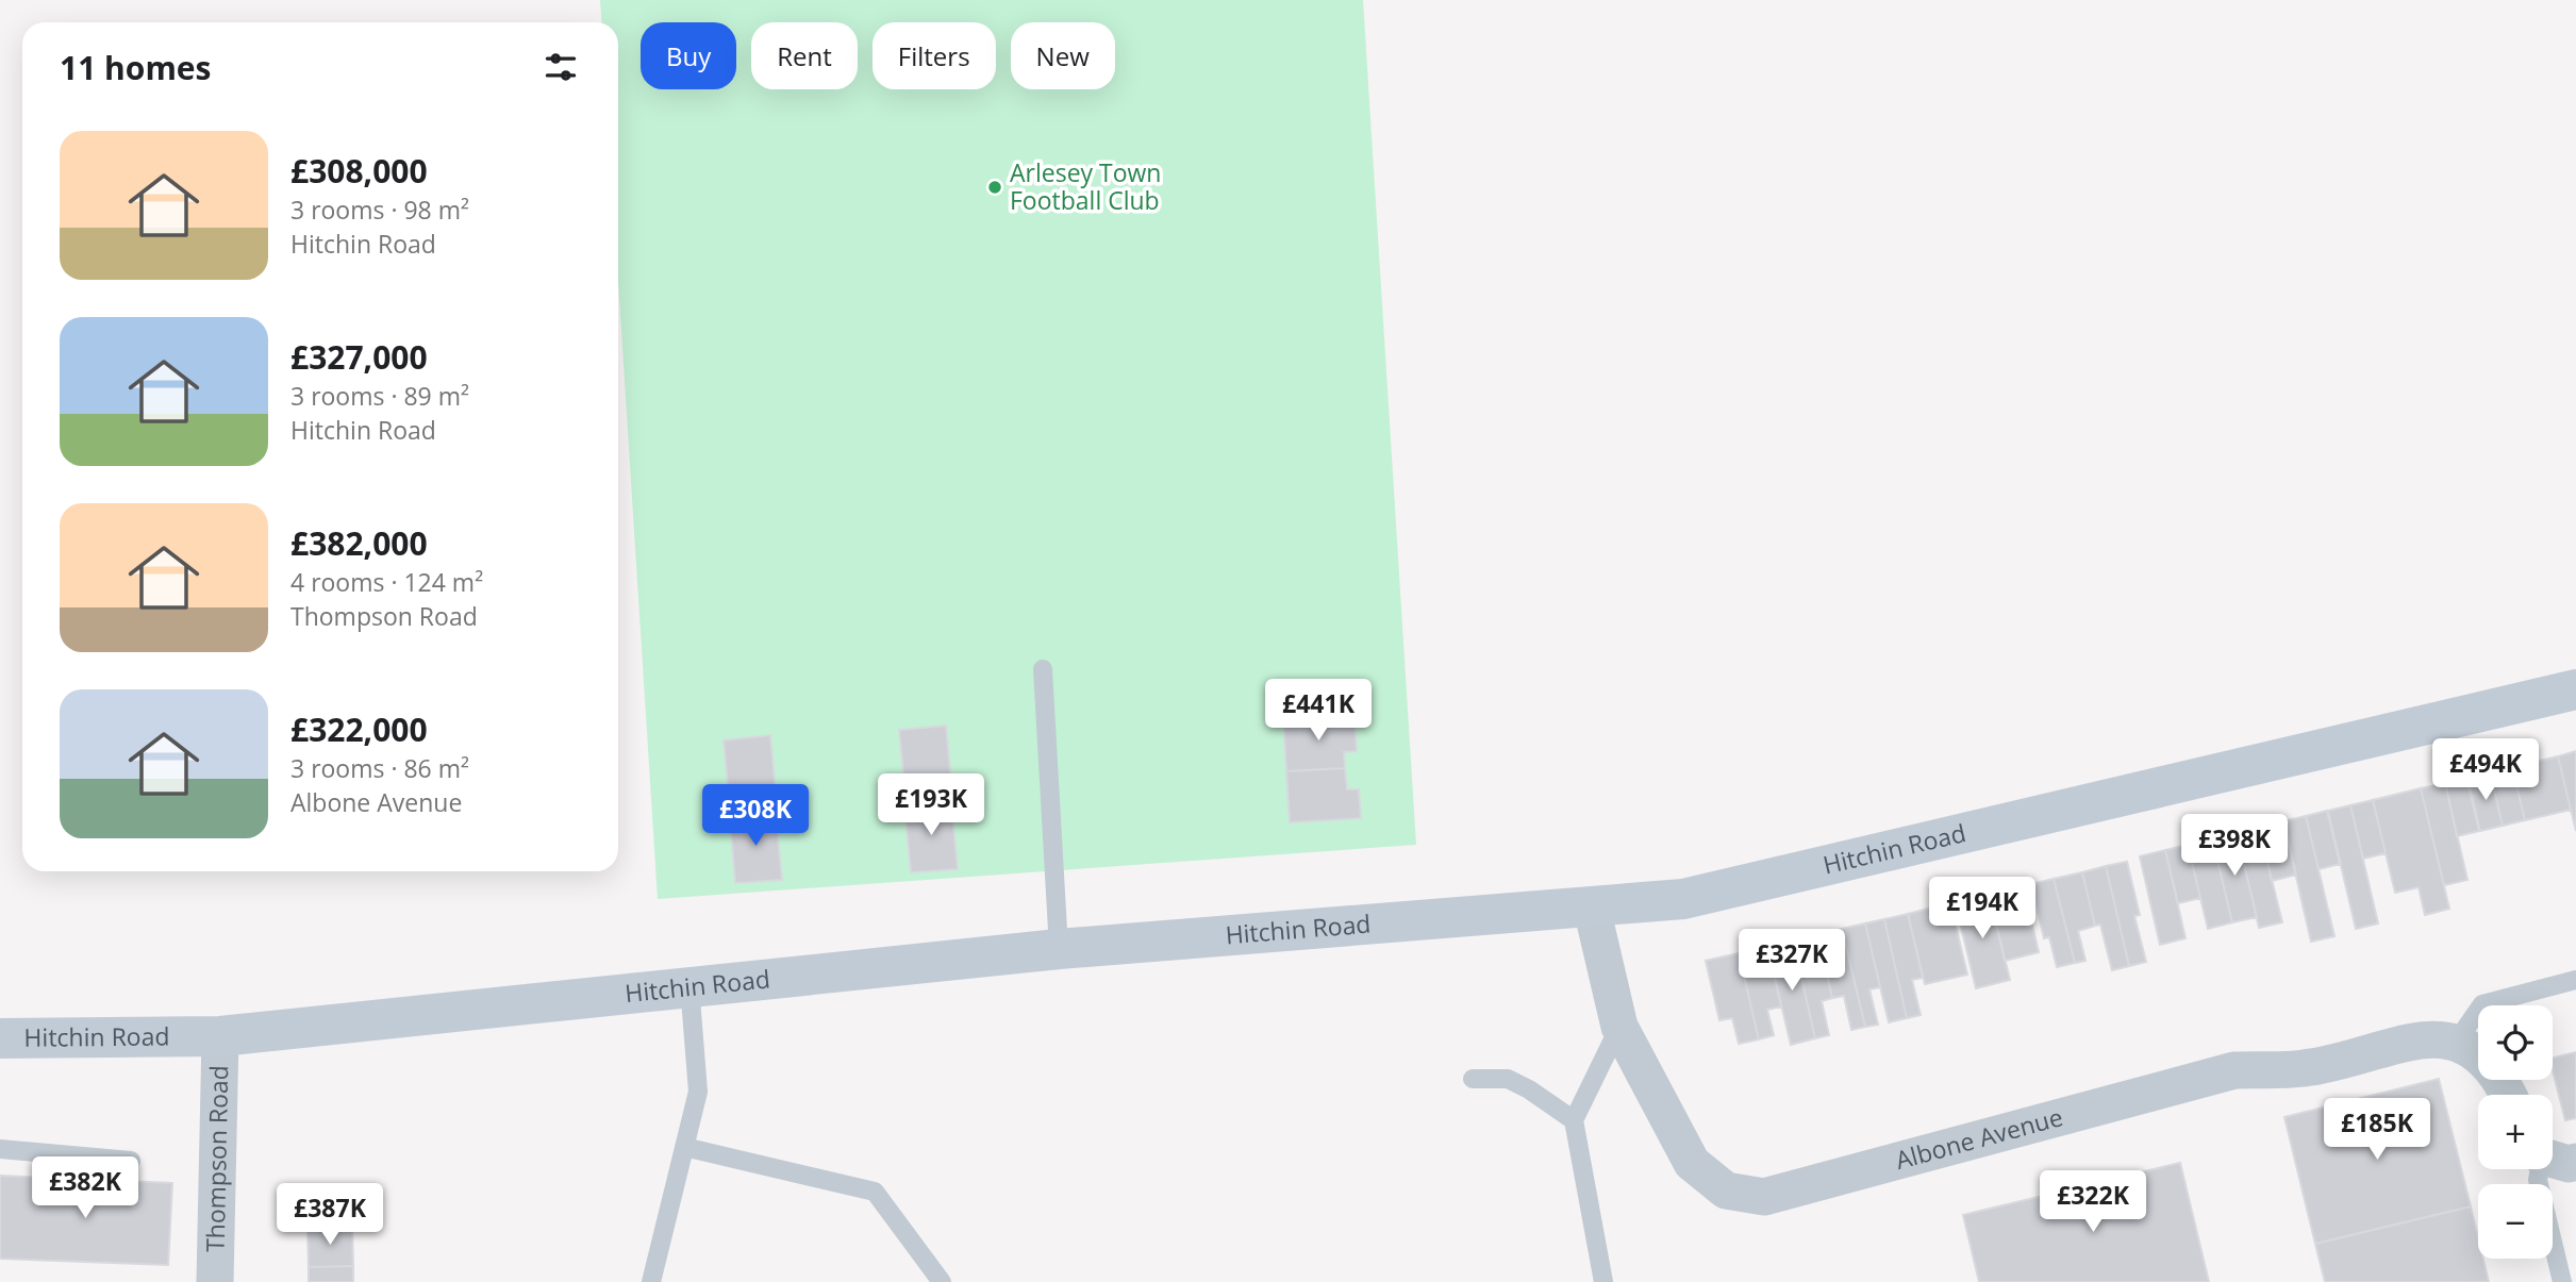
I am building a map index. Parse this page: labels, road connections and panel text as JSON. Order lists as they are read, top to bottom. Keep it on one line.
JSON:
{"streets":{"street":["Hitchin Road","Albone Avenue","Thompson Road"]},"crossings":[["Hitchin Road","Albone Avenue"],["Hitchin Road","Thompson Road"]],"places":["Arlesey Town Football Club"],"page":{"chip":["Buy","Rent","Filters","New"],"heading":"11 homes","list":[{"name":"£308,000","note":"3 rooms · 98 m² · Hitchin Road"},{"name":"£327,000","note":"3 rooms · 89 m² · Hitchin Road"},{"name":"£382,000","note":"4 rooms · 124 m² · Thompson Road"},{"name":"£322,000","note":"3 rooms · 86 m² · Albone Avenue"}],"price":["£441K","£494K","£193K","£308K","£398K","£194K","£327K","£185K","£382K","£322K","£387K"],"map_buttons":["+","−"]}}
